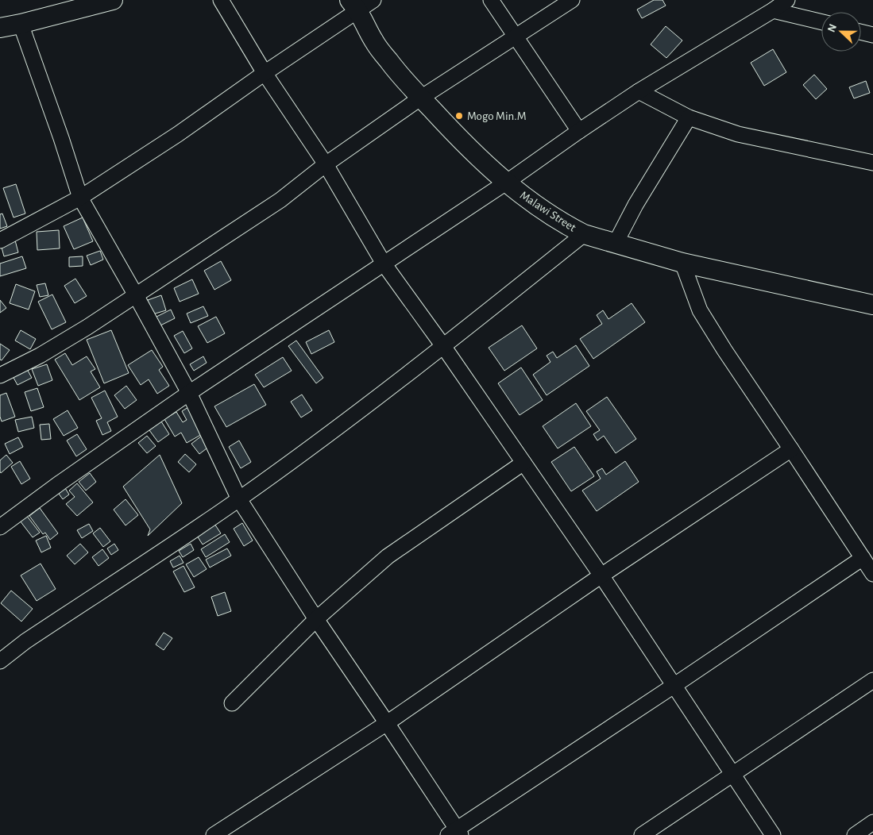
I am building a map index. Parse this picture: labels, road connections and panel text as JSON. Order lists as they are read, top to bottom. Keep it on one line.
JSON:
{"streets":{"street":["Malawi Street"]},"places":["Mogo Min.M"],"north":"left"}
